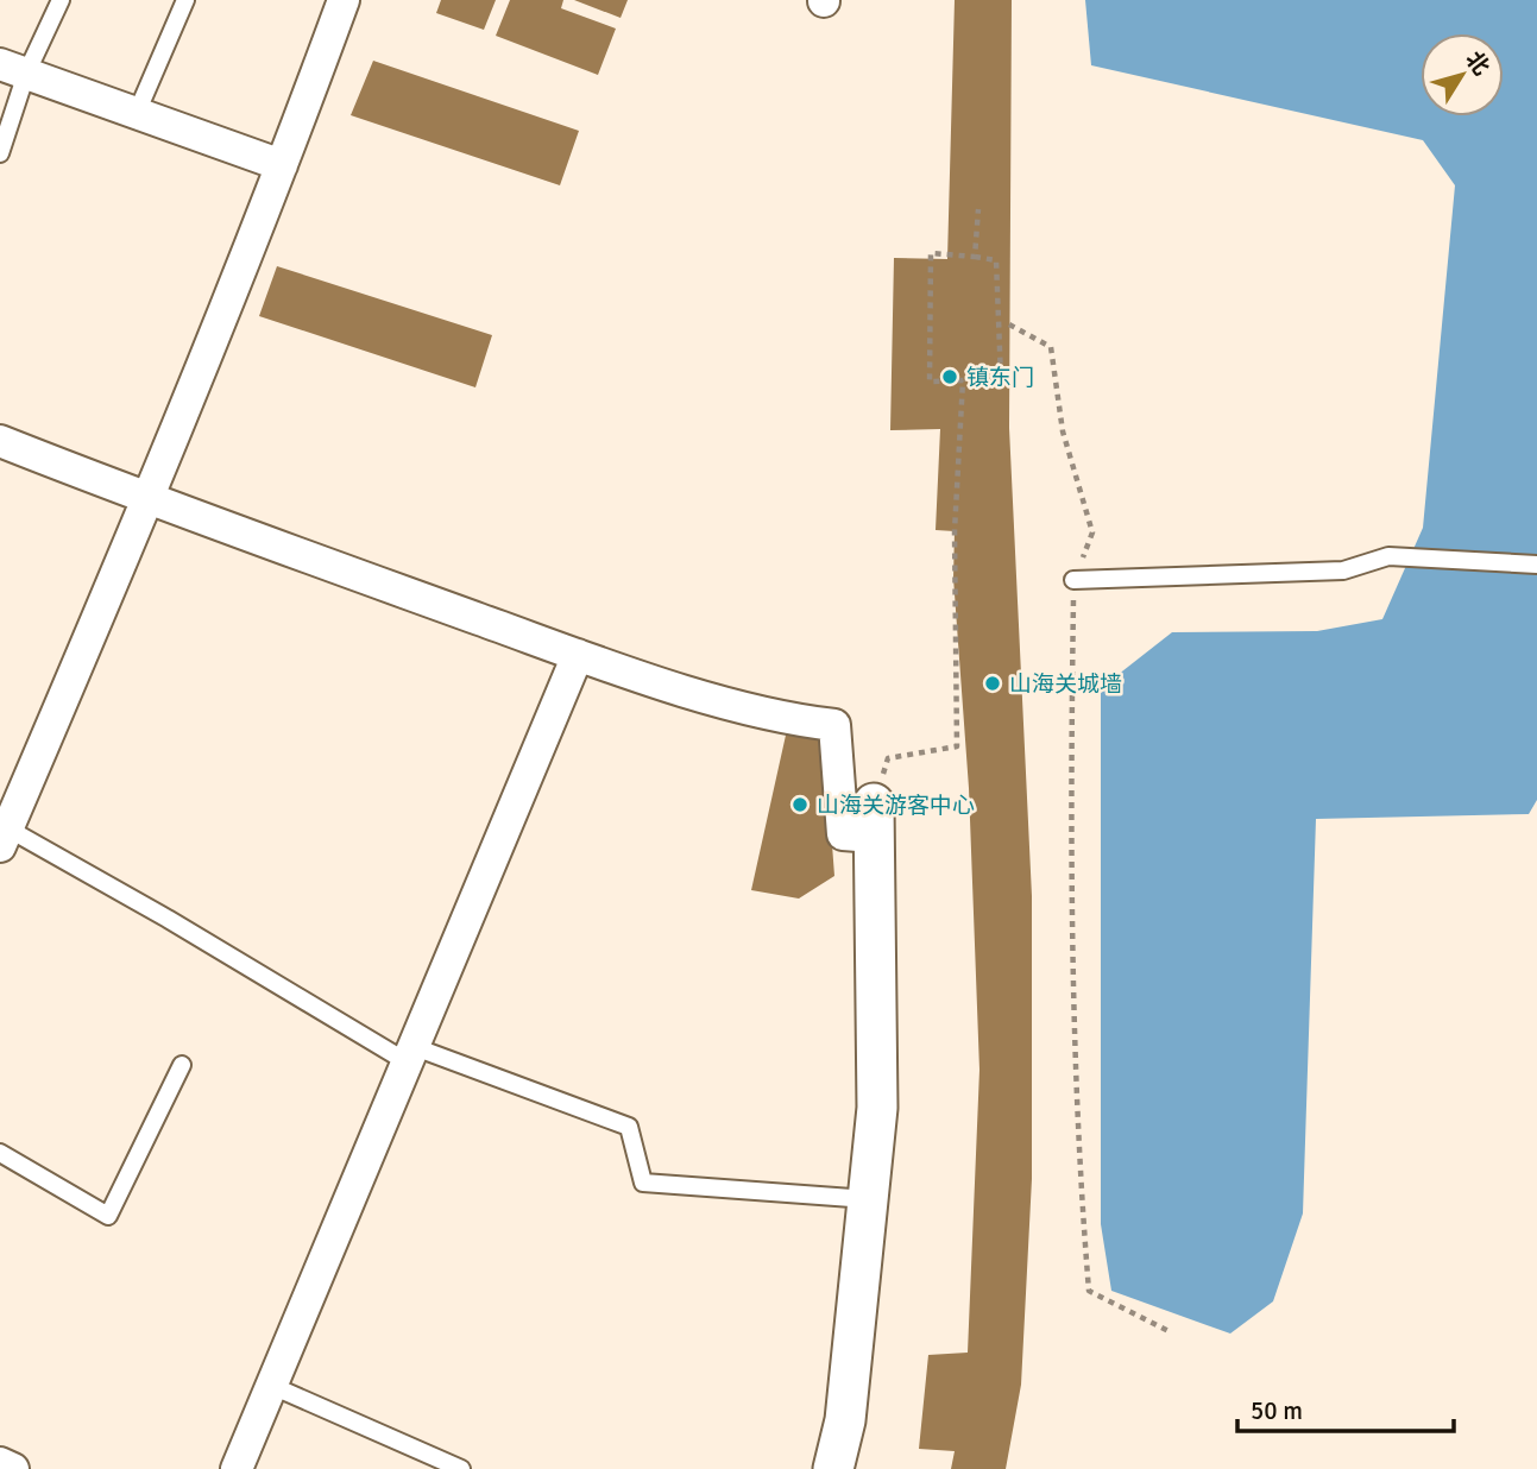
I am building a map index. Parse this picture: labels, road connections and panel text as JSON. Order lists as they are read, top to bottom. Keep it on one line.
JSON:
{"places":["镇东门","山海关城墙","山海关游客中心"],"scale_bar":"50 m","north":"top right"}
